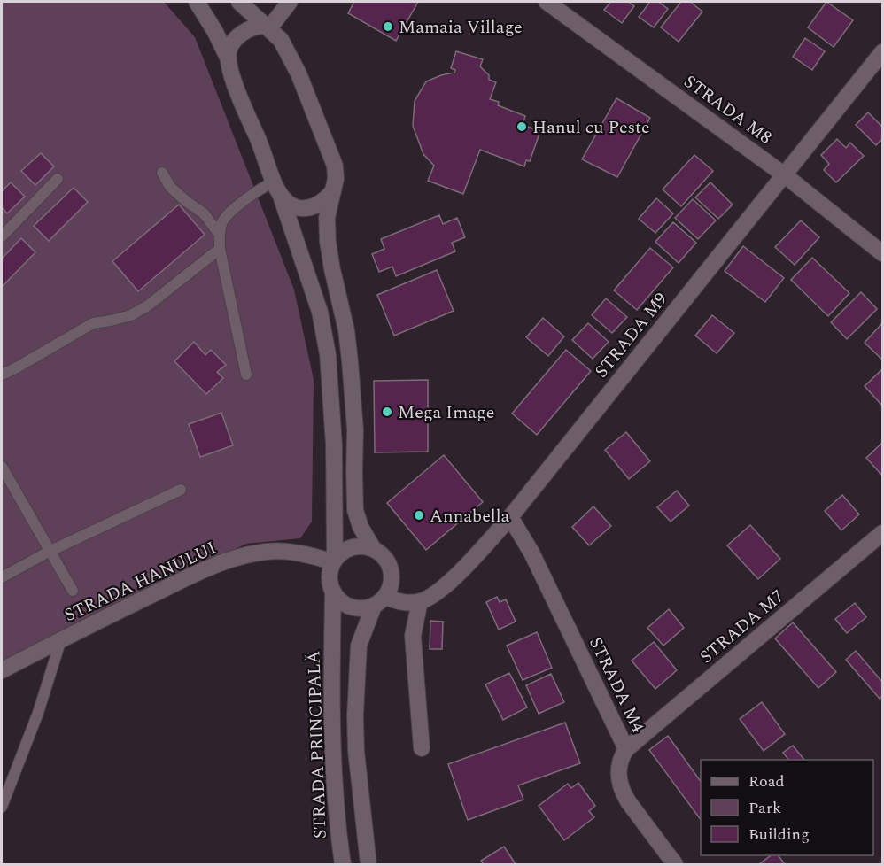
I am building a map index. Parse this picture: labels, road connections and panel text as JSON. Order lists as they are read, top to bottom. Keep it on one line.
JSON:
{"streets":{"street":["STRADA M8","STRADA M9","STRADA HANULUI","STRADA M7","STRADA M4","STRADA PRINCIPALĂ"]},"crossings":[["STRADA M8","STRADA M9"],["STRADA M9","STRADA M4"],["STRADA HANULUI","STRADA PRINCIPALĂ"],["STRADA M7","STRADA M4"]],"places":["Mamaia Village","Hanul cu Peste","Mega Image","Annabella"],"legend":["Road","Park","Building"]}
